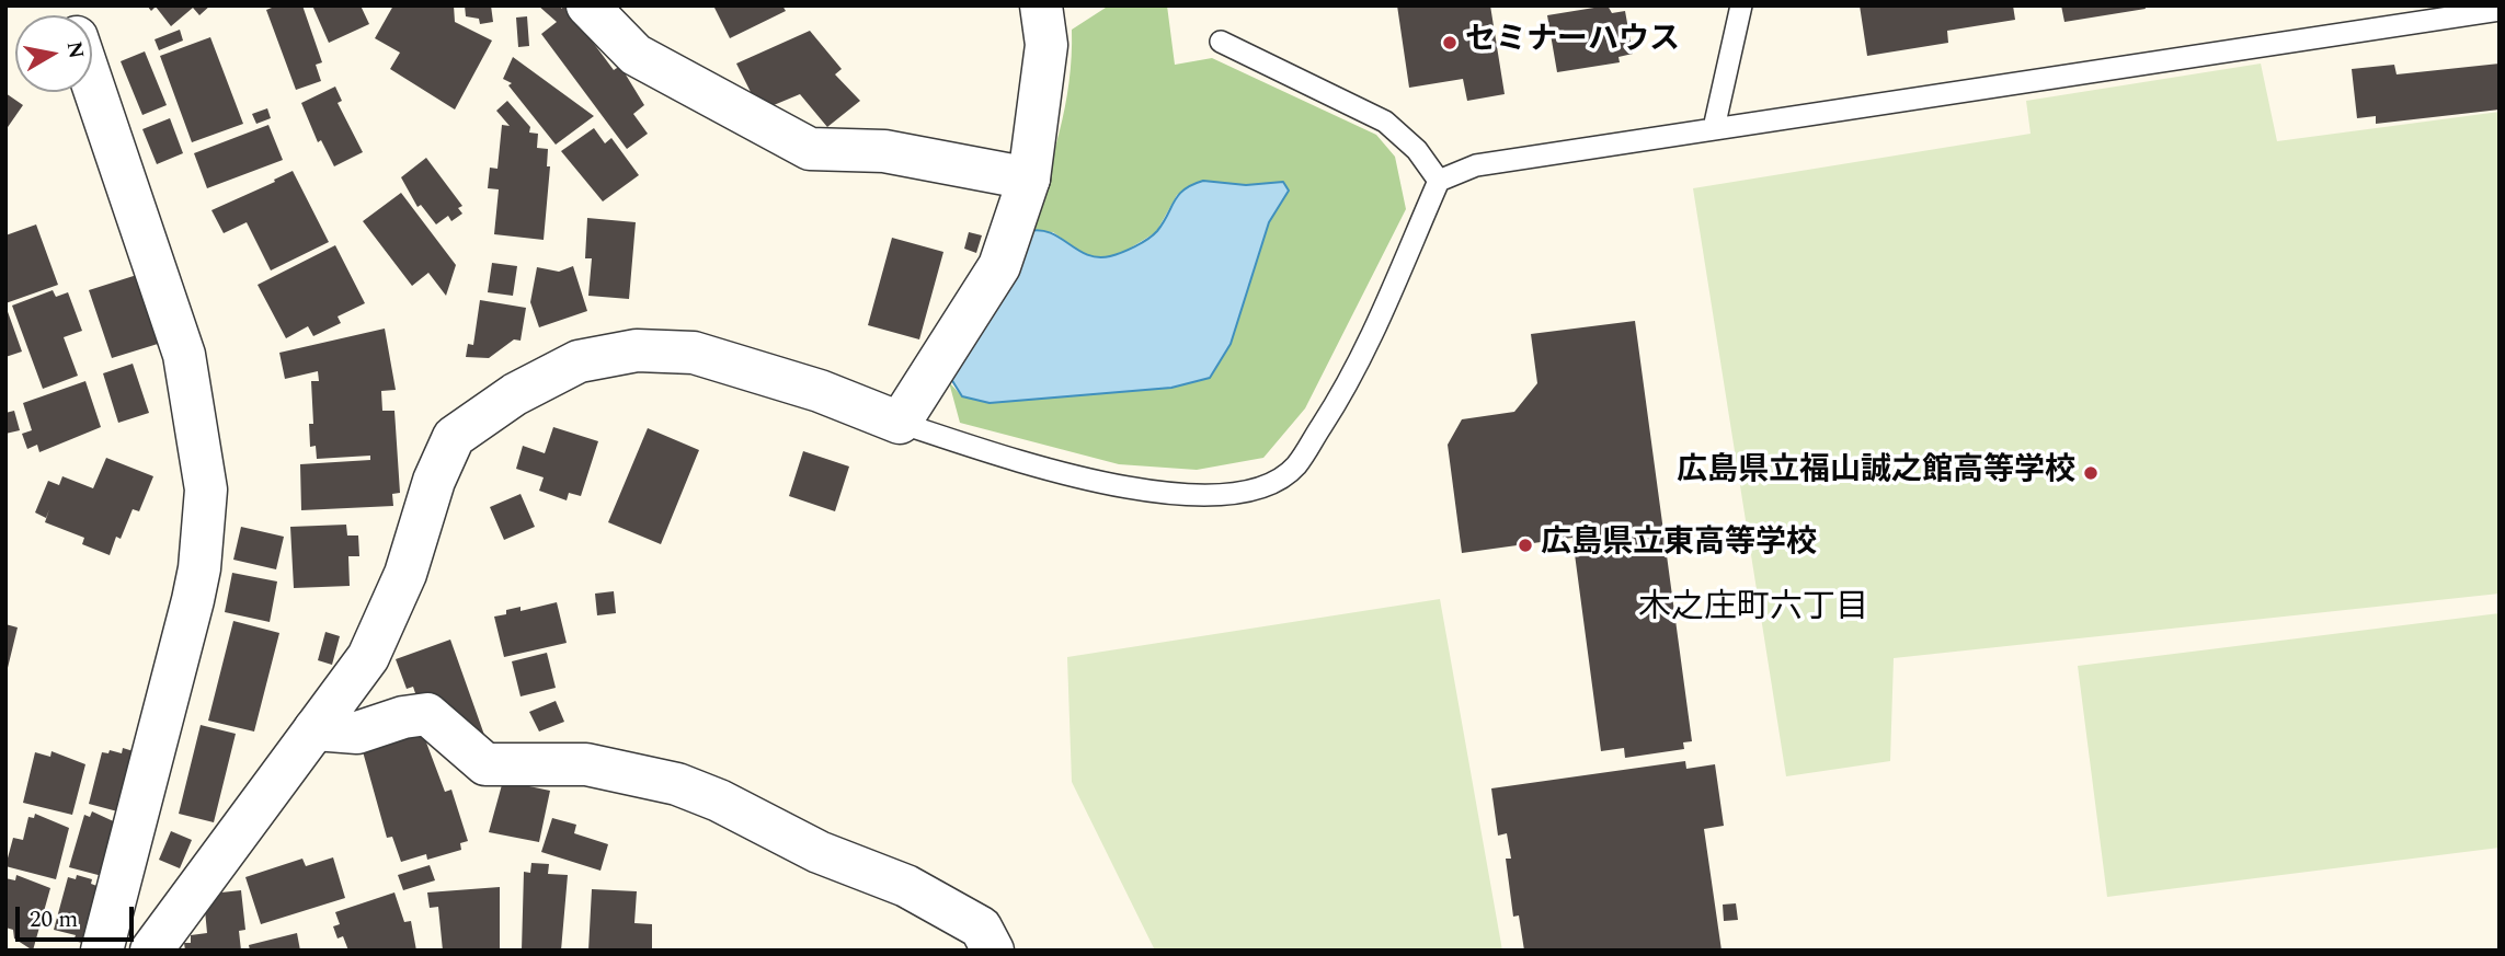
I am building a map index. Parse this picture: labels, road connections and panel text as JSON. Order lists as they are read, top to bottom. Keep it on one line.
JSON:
{"districts":["木之庄町六丁目"],"places":["セミナーハウス","広島県立福山誠之館高等学校","広島県立東高等学校"],"scale_bar":"20 m","north":"right"}
